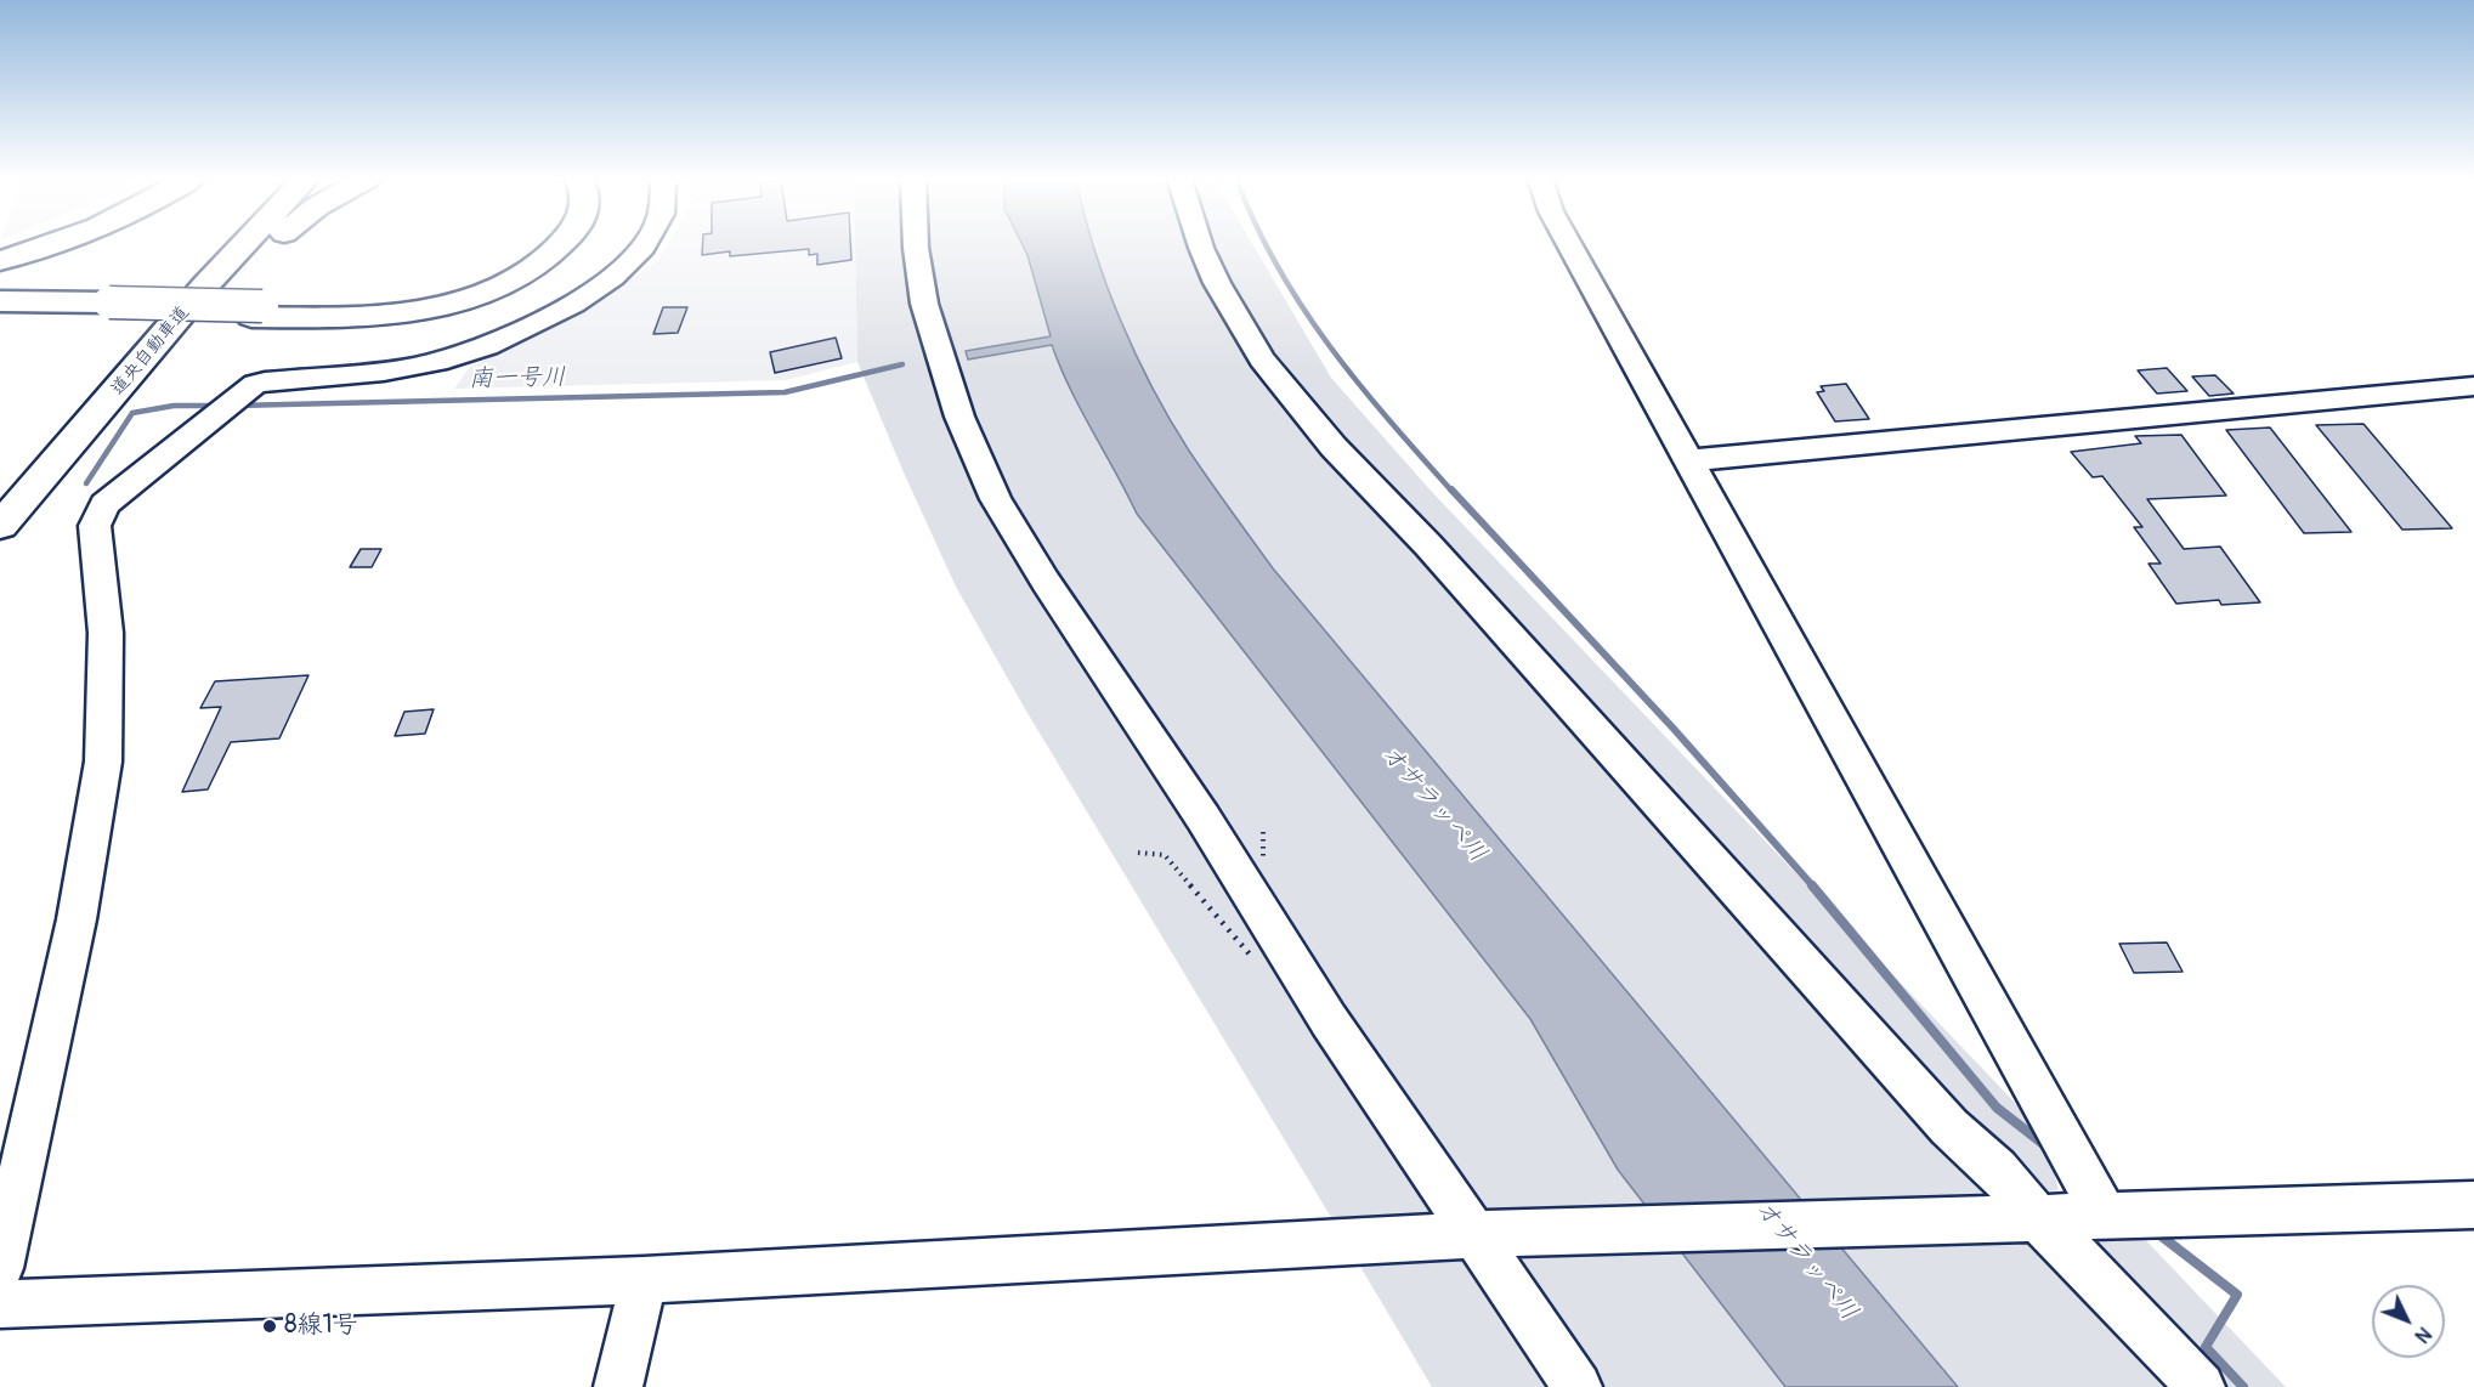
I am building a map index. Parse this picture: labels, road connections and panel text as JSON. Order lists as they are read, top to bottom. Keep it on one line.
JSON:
{"streets":{"highway":["道央自動車道"]},"water":["南一号川","オサラッペ川"],"places":["8線1号"],"north":"bottom right"}
